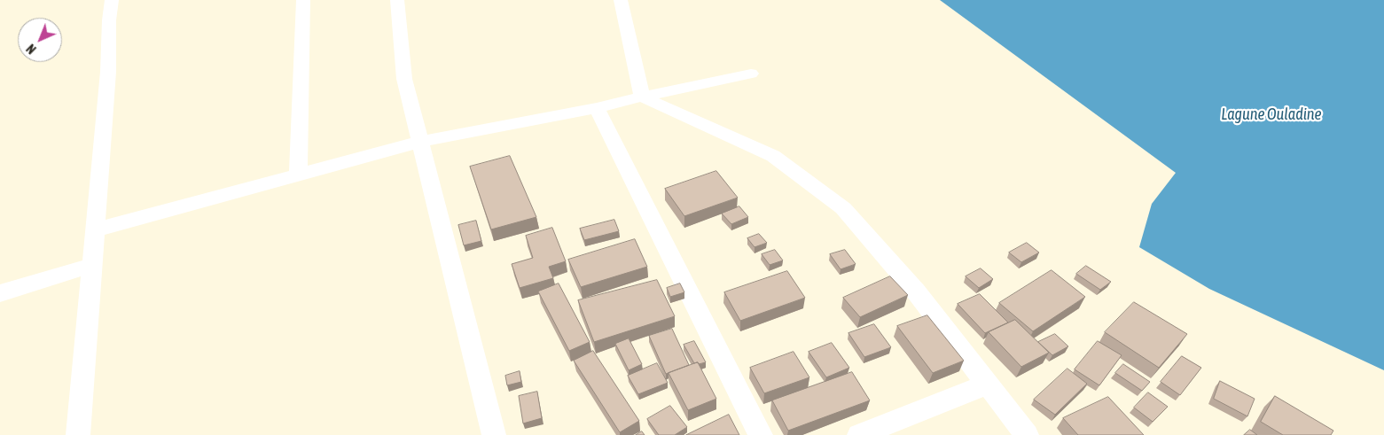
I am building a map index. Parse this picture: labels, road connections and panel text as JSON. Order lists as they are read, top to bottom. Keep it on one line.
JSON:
{"water":["Lagune Ouladine"],"north":"bottom left"}
